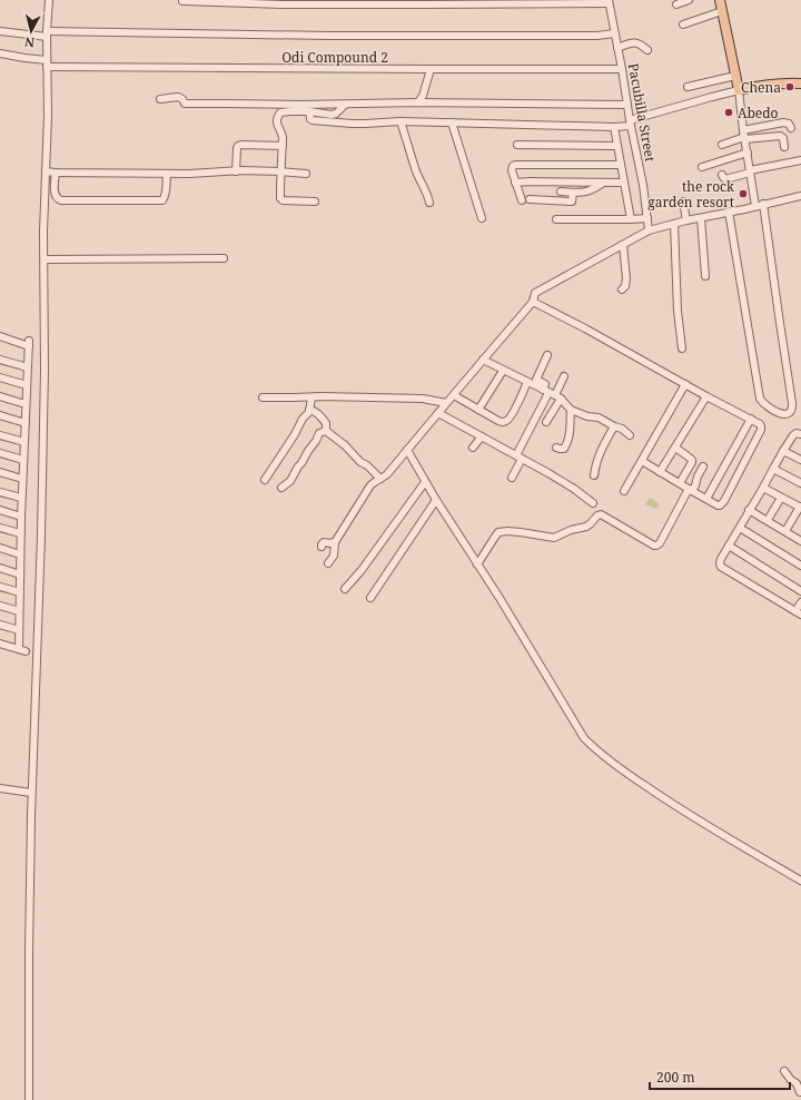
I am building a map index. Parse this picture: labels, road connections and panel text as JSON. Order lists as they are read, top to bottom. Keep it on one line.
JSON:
{"streets":{"street":["Odi Compound 2","Pacubilla Street"]},"crossings":[["Odi Compound 2","Pacubilla Street"]],"places":["Chena","Abedo","the rock garden resort"],"scale_bar":"200 m","north":"bottom"}
